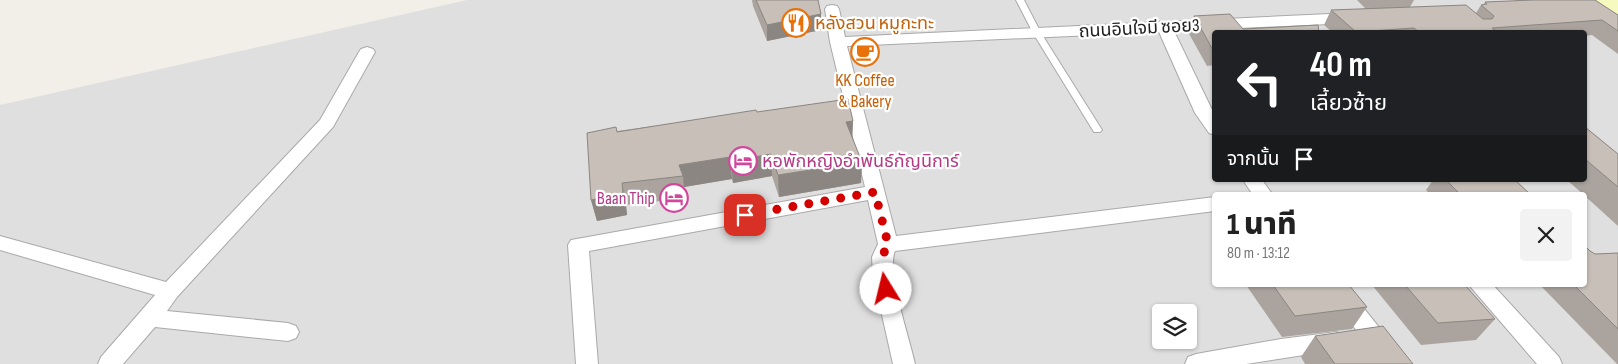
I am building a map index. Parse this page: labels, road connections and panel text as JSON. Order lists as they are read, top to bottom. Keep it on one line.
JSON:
{"streets":{"street":["ถนนอินใจมี ซอย3"]},"places":{"restaurant":["หลังสวน หมูกะทะ"],"cafe":["KK Coffee & Bakery"],"hotel":["หอพักหญิงอำพันธ์กัญนิการ์","Baan Thip"]},"page":{"turn":["40 m","เลี้ยวซ้าย"],"then":"จากนั้น","heading":["1 นาที","80 m · 13:12"]}}
